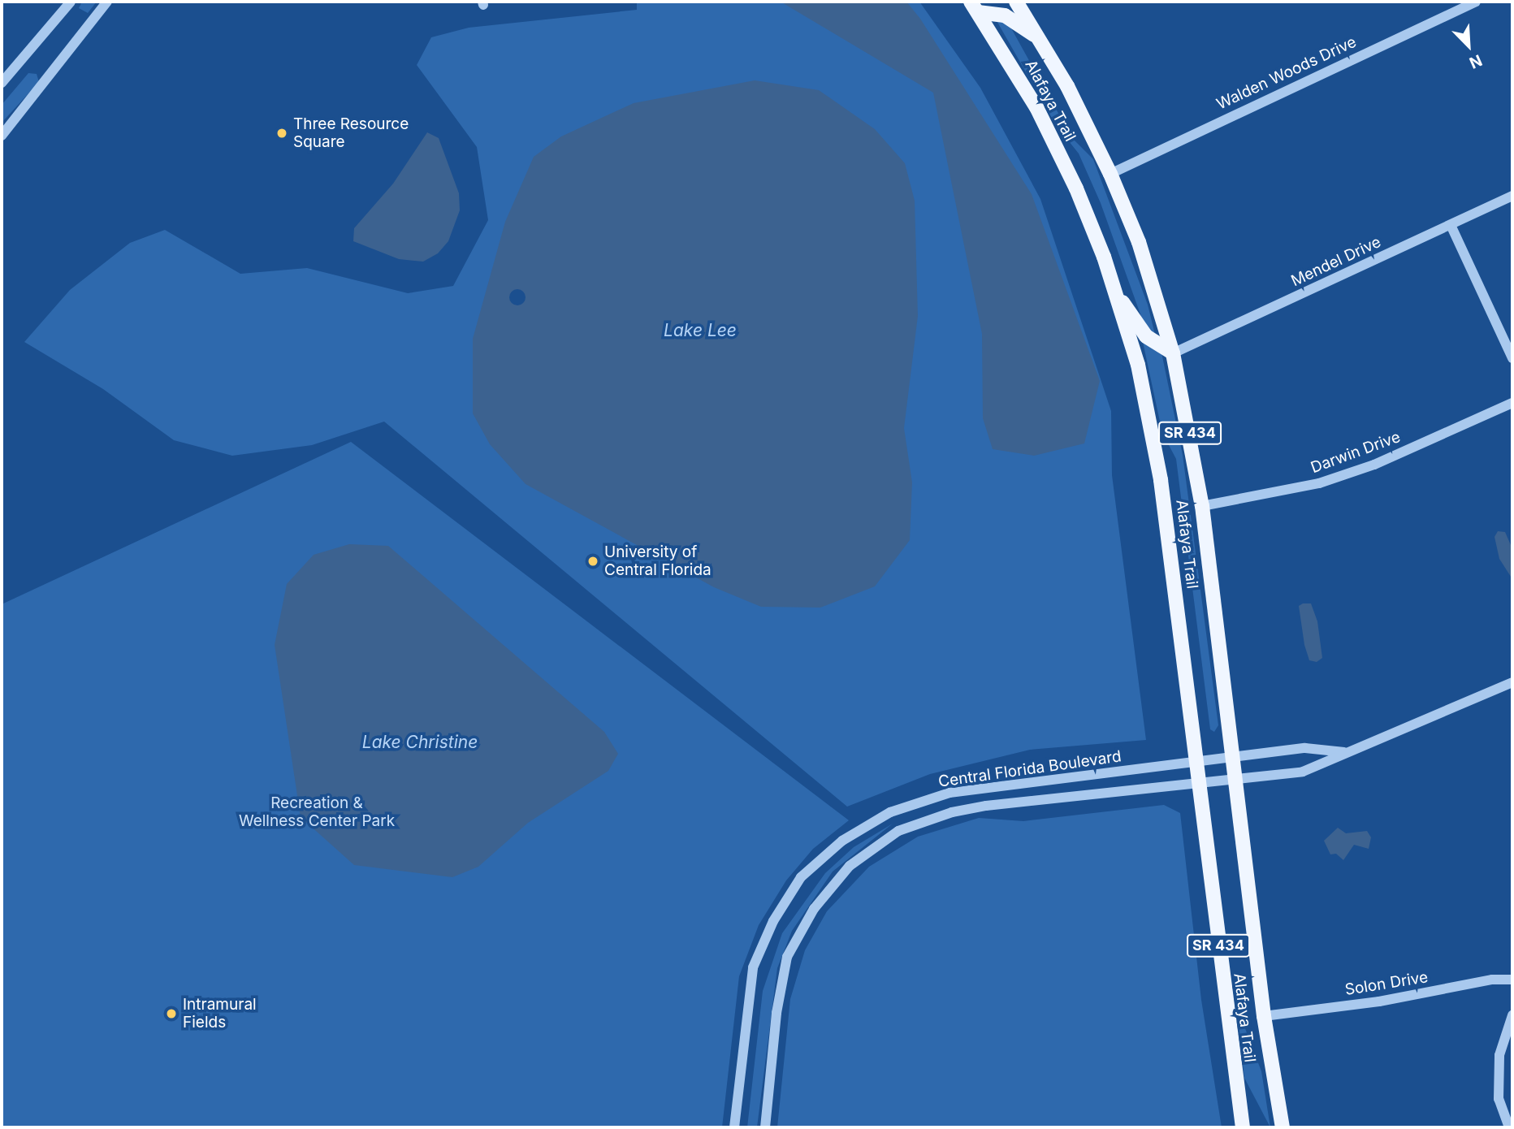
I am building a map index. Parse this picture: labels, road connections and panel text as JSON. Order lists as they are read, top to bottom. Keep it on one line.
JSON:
{"streets":{"main road":["Alafaya Trail","SR 434"],"street":["Walden Woods Drive","Mendel Drive","Darwin Drive","Central Florida Boulevard","Solon Drive"]},"crossings":[["Walden Woods Drive","Alafaya Trail"],["Alafaya Trail","Mendel Drive"],["Alafaya Trail","Darwin Drive"],["Alafaya Trail","Central Florida Boulevard"],["Alafaya Trail","Solon Drive"]],"water":["Lake Lee","Lake Christine"],"parks":["Recreation & Wellness Center Park"],"places":["Three Resource Square","University of Central Florida","Intramural Fields"],"north":"bottom right"}
